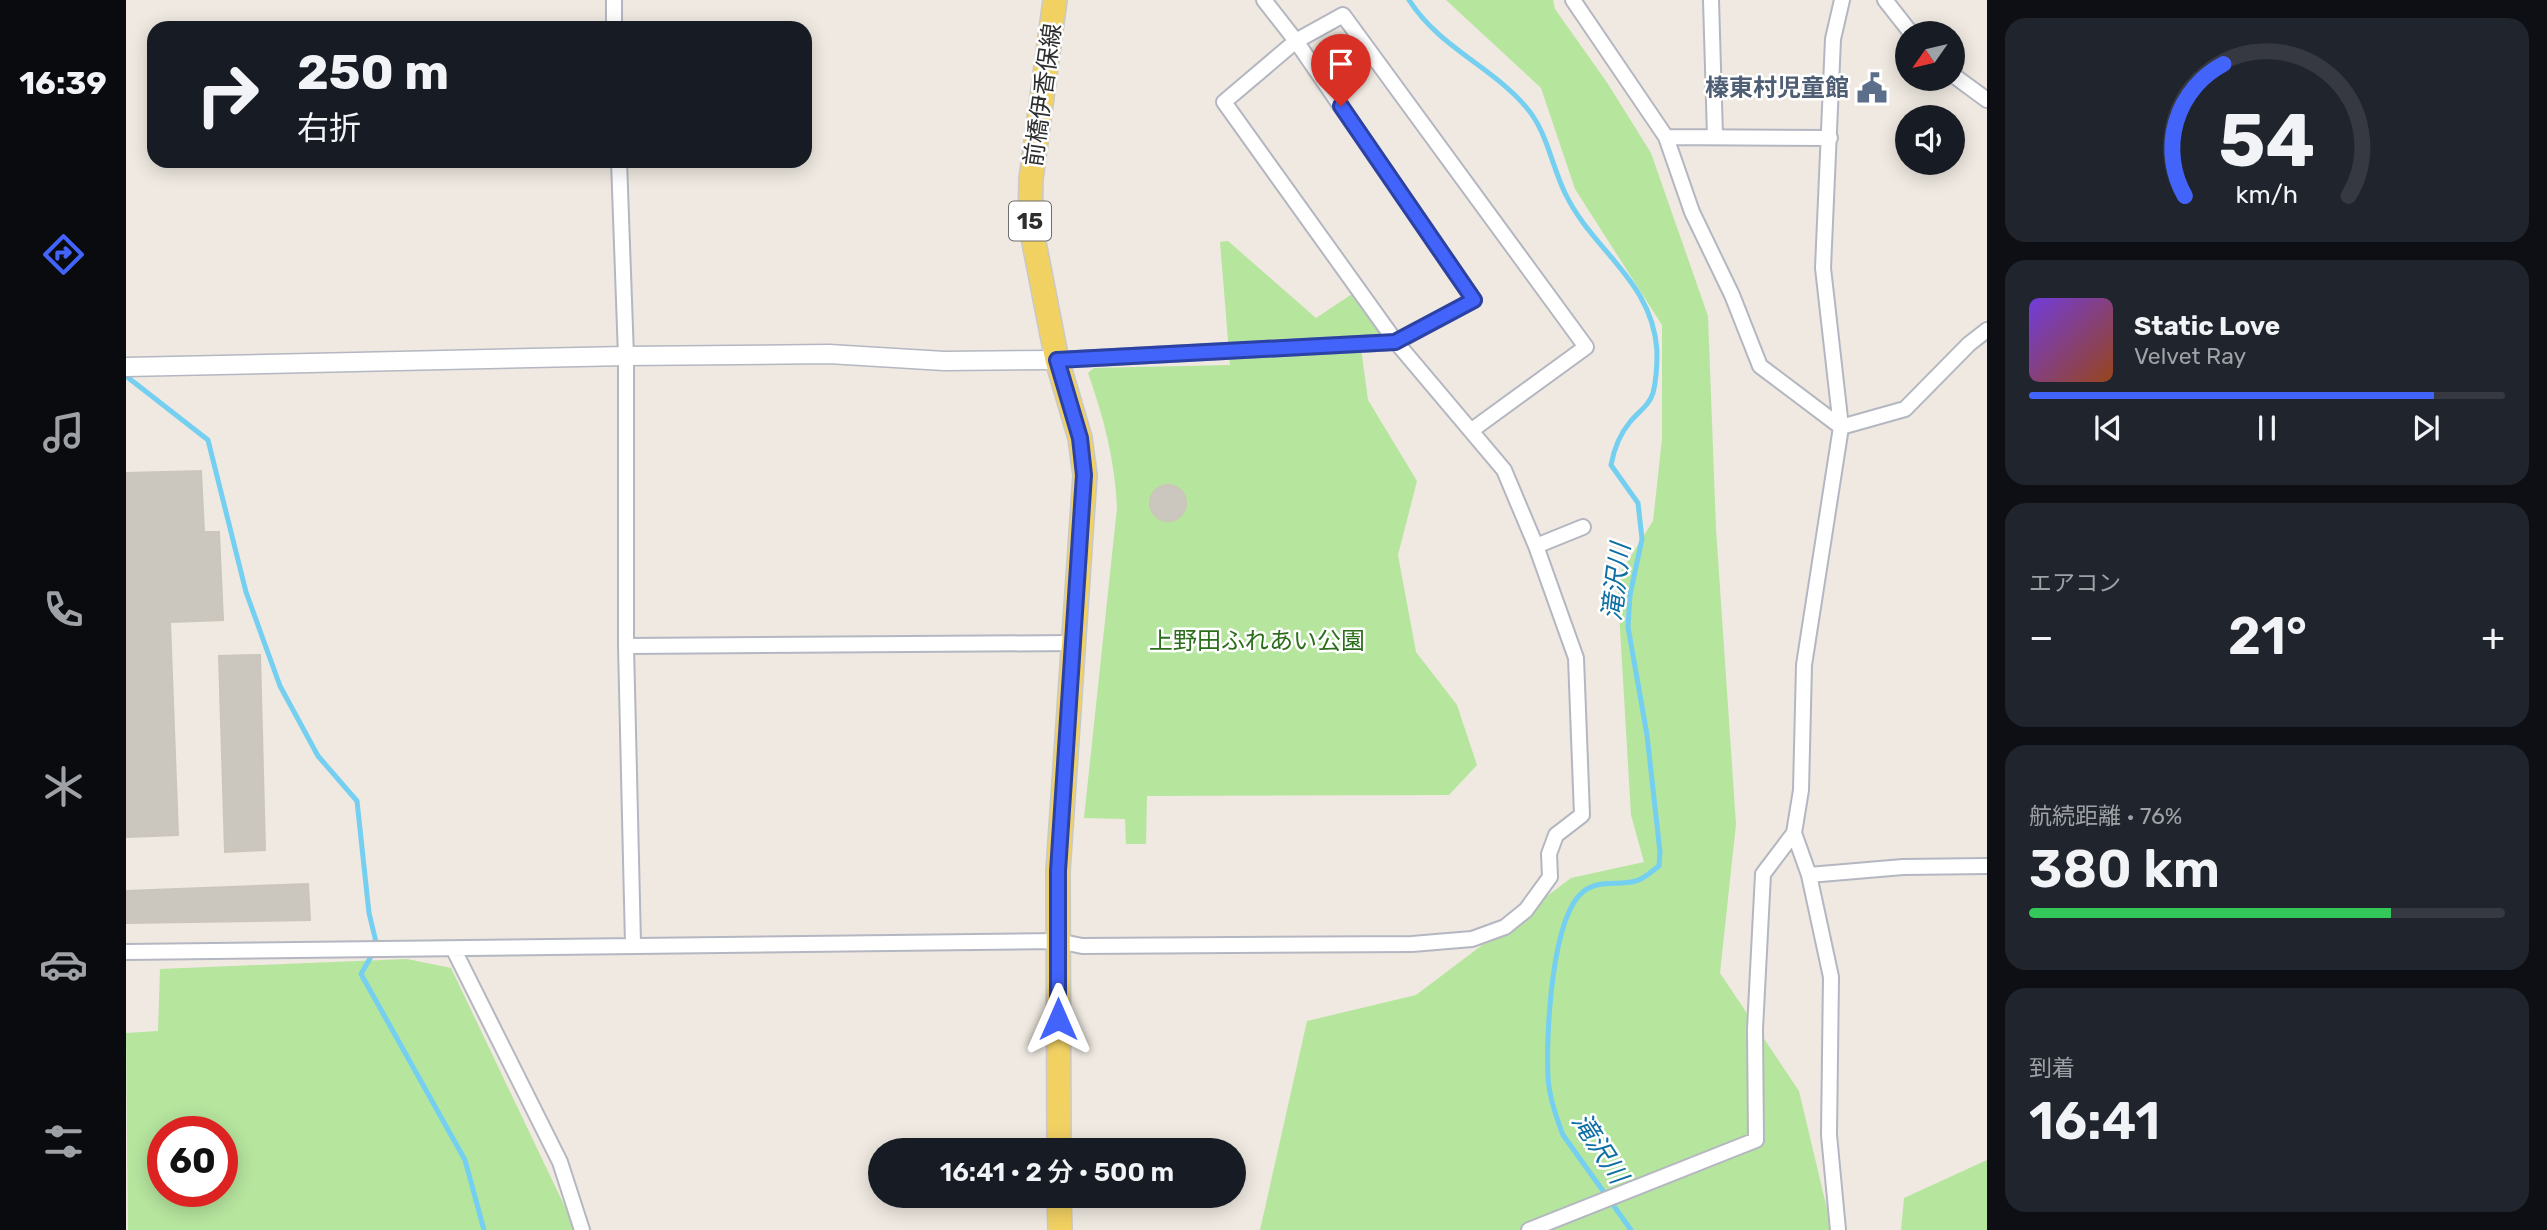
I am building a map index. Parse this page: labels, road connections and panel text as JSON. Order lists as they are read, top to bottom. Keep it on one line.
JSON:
{"streets":{"main road":["前橋伊香保線","15"]},"water":["滝沢川"],"parks":["上野田ふれあい公園"],"places":{"public building":["榛東村児童館"]},"north":"bottom left","page":{"tabs":"16:39","turn":["250 m","右折"],"song":["Static Love","Velvet Ray"],"tile":["エアコン",["航続距離 · 76%","380 km"],["到着","16:41"]],"heat":["−","21°","+"],"limit":"60","trip":"16:41 · 2 分 · 500 m","gauge":["54","km/h"]}}
